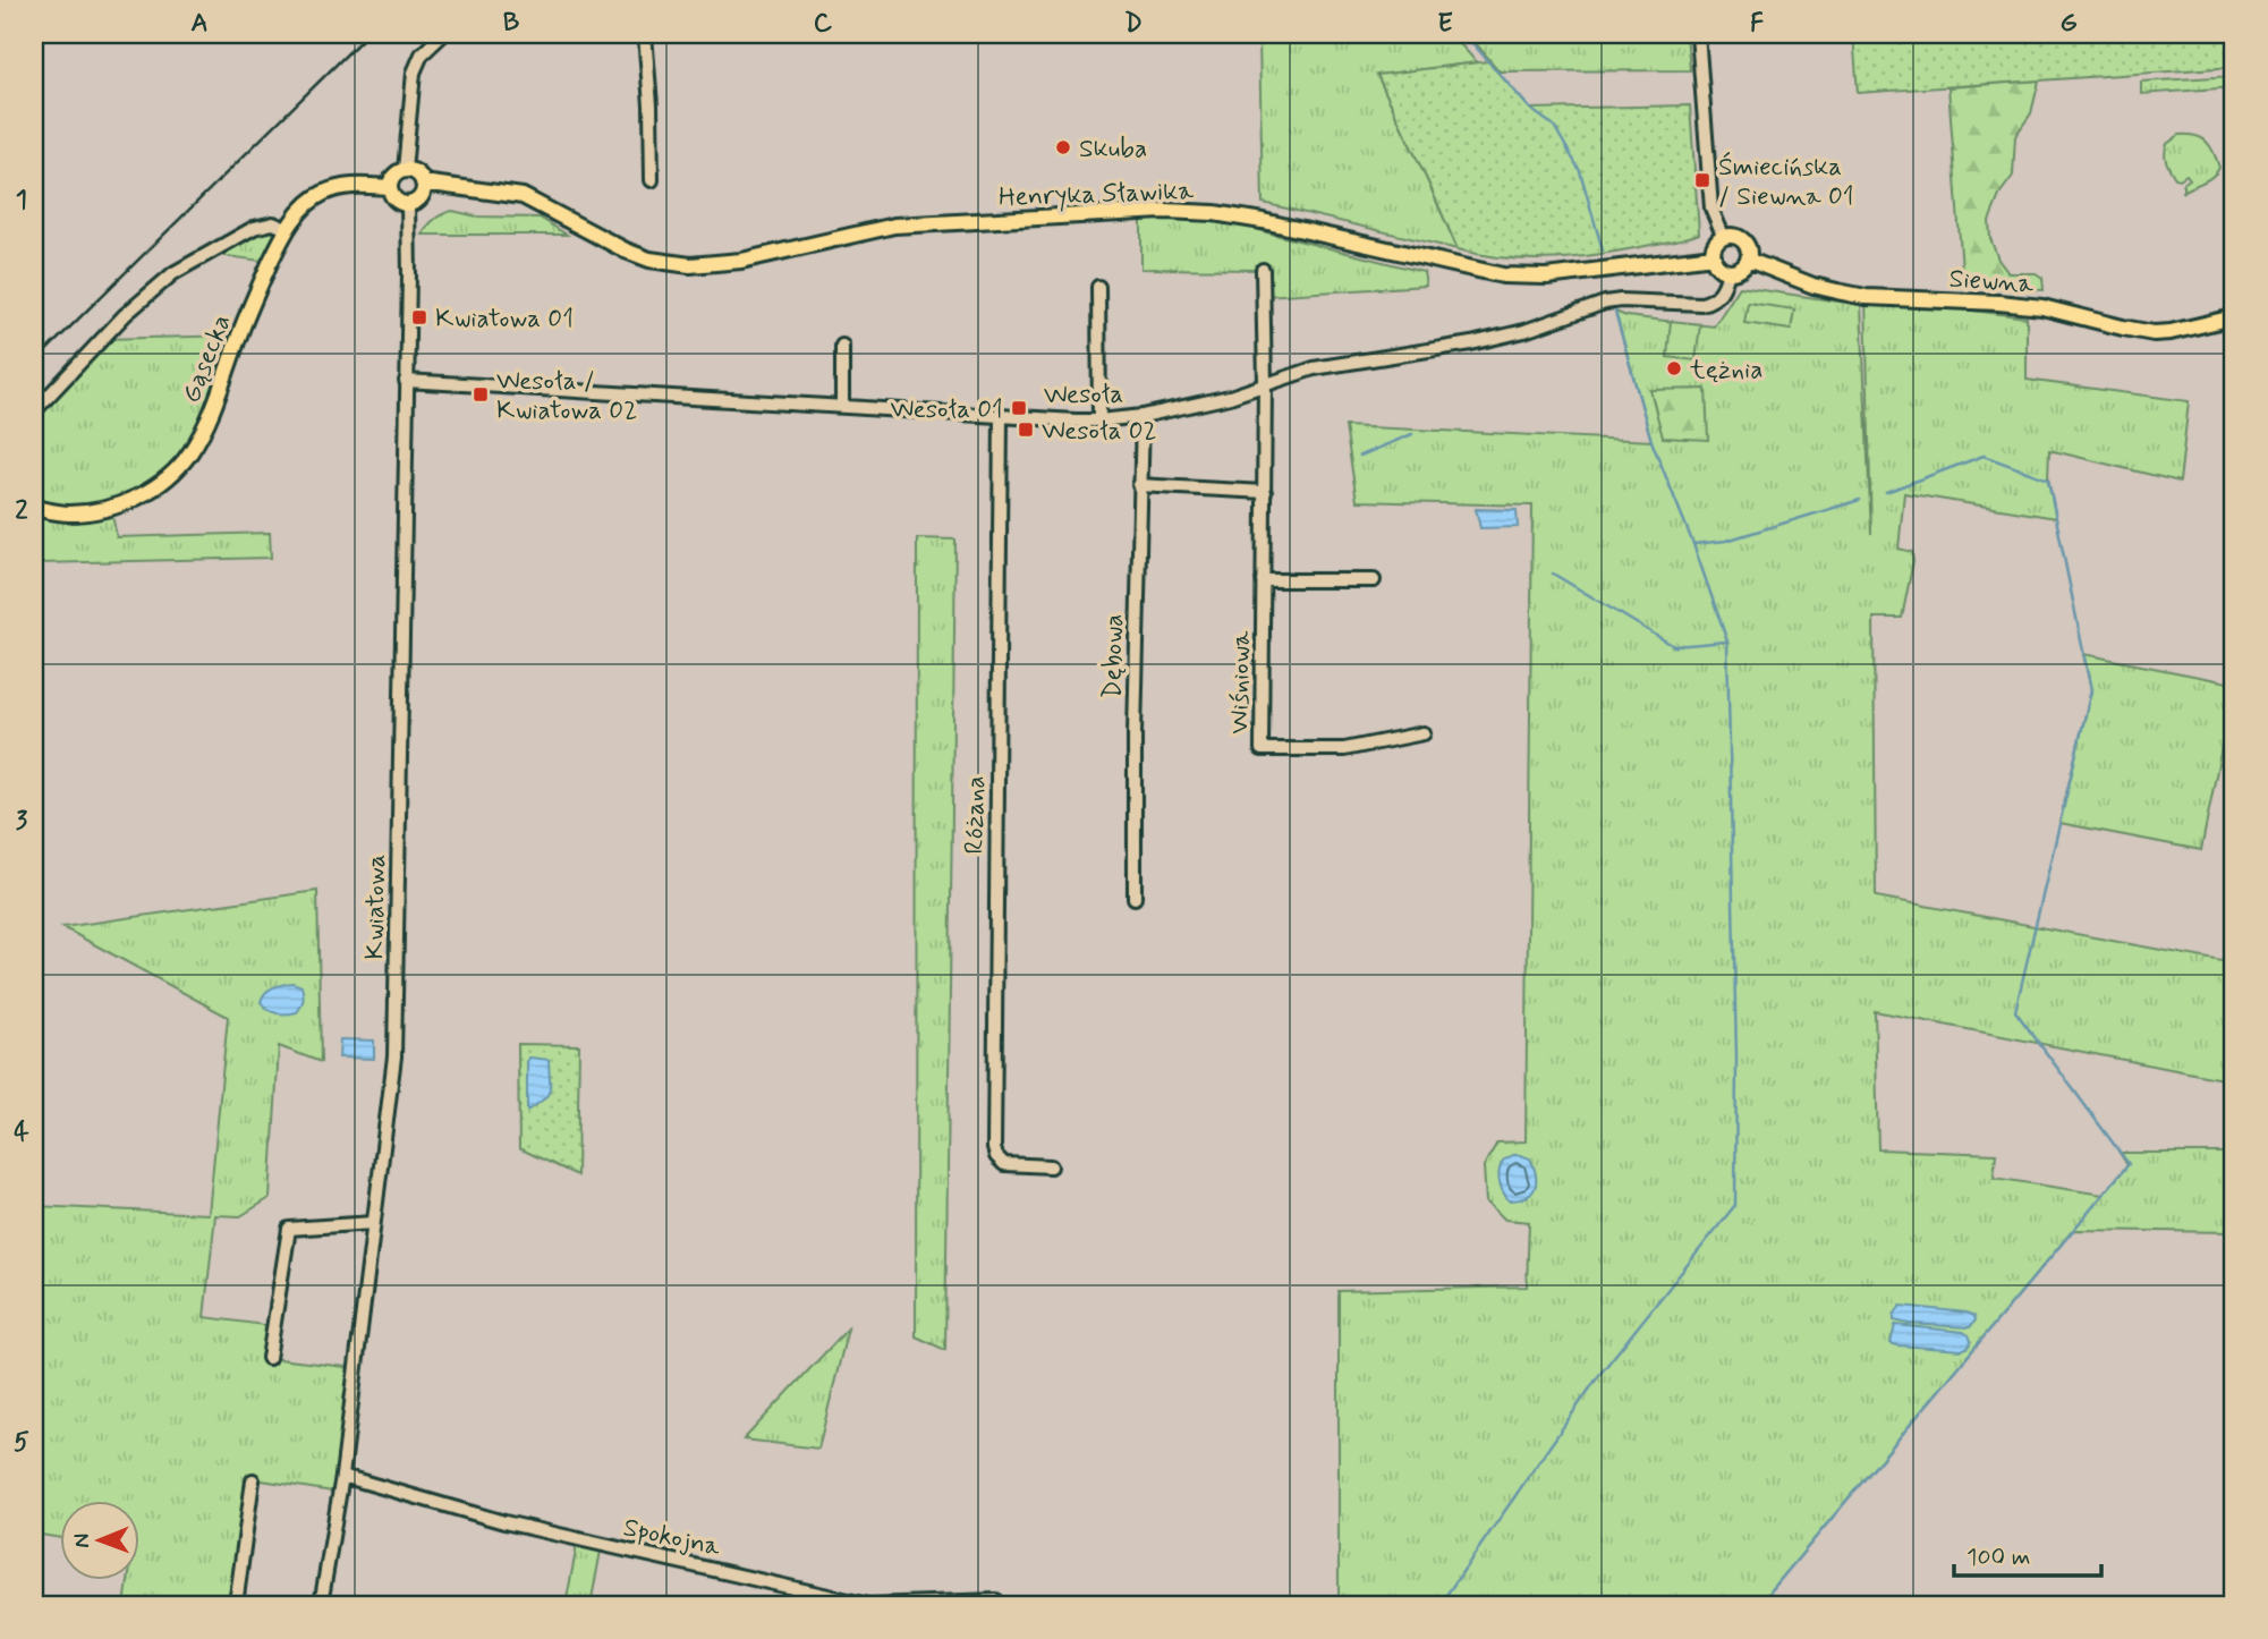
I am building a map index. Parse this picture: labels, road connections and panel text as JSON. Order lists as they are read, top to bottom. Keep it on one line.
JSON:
{"streets":{"main road":["Henryka Sławika","Siewna","Gąsecka"],"street":["Wesoła","Dębowa","Wiśniowa","Różana","Kwiatowa","Spokojna"]},"crossings":[["Henryka Sławika","Siewna"],["Henryka Sławika","Gąsecka"],["Henryka Sławika","Wesoła"],["Henryka Sławika","Kwiatowa"],["Siewna","Wesoła"],["Gąsecka","Kwiatowa"],["Wesoła","Dębowa"],["Wesoła","Wiśniowa"],["Wesoła","Różana"],["Wesoła","Kwiatowa"],["Kwiatowa","Spokojna"]],"places":{"other":["Skuba","tężnia"],"transit":["Śmiecińska / Siewna 01","Kwiatowa 01","Wesoła / Kwiatowa 02","Wesoła 01","Wesoła 02"]},"scale_bar":"100 m","north":"left","grid":{"columns":["A","B","C","D","E","F","G"],"rows":["1","2","3","4","5"]}}
